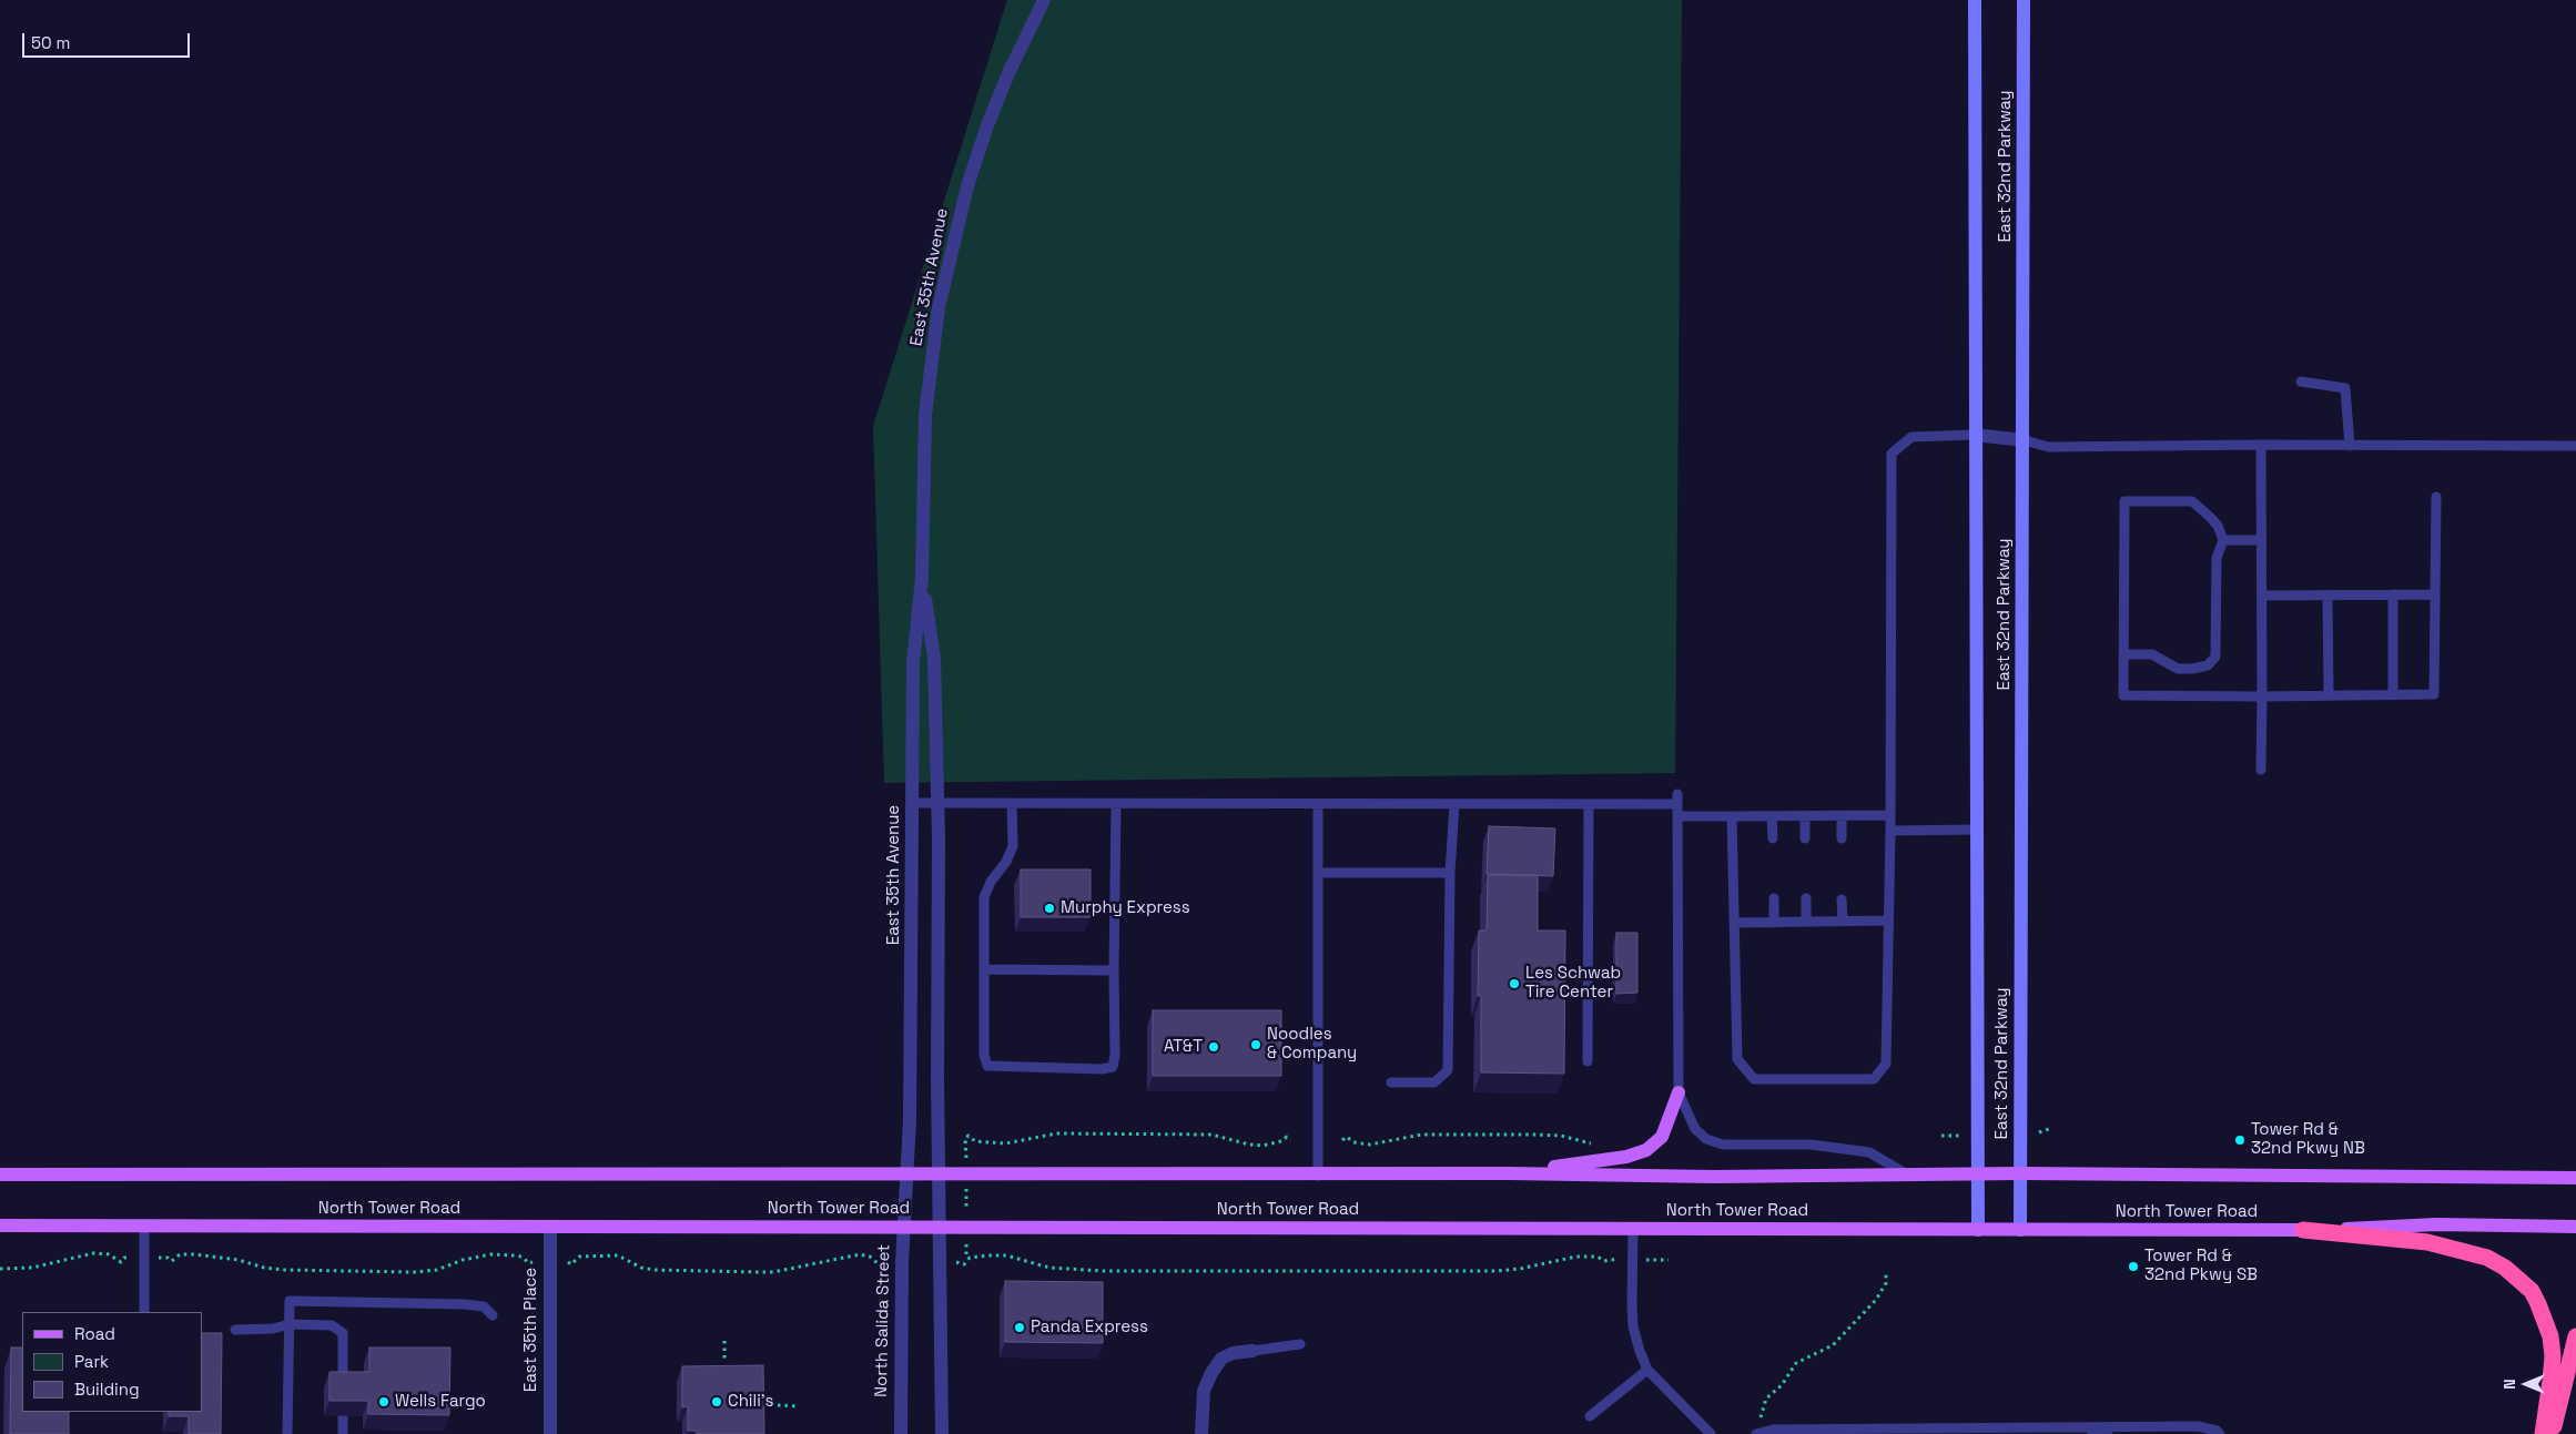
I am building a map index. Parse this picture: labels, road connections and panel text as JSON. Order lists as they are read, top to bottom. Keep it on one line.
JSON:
{"streets":{"main road":["East 32nd Parkway","North Tower Road"],"street":["East 35th Avenue","North Salida Street","East 35th Place"]},"crossings":[["East 32nd Parkway","North Tower Road"],["East 35th Avenue","North Tower Road"],["East 35th Avenue","North Salida Street"],["North Tower Road","North Salida Street"],["North Tower Road","East 35th Place"]],"places":["Murphy Express","Les Schwab Tire Center","Noodles & Company","AT&T","Tower Rd & 32nd Pkwy NB","Tower Rd & 32nd Pkwy SB","Panda Express","Wells Fargo","Chili's"],"legend":["Road","Park","Building"],"scale_bar":"50 m","north":"left"}
